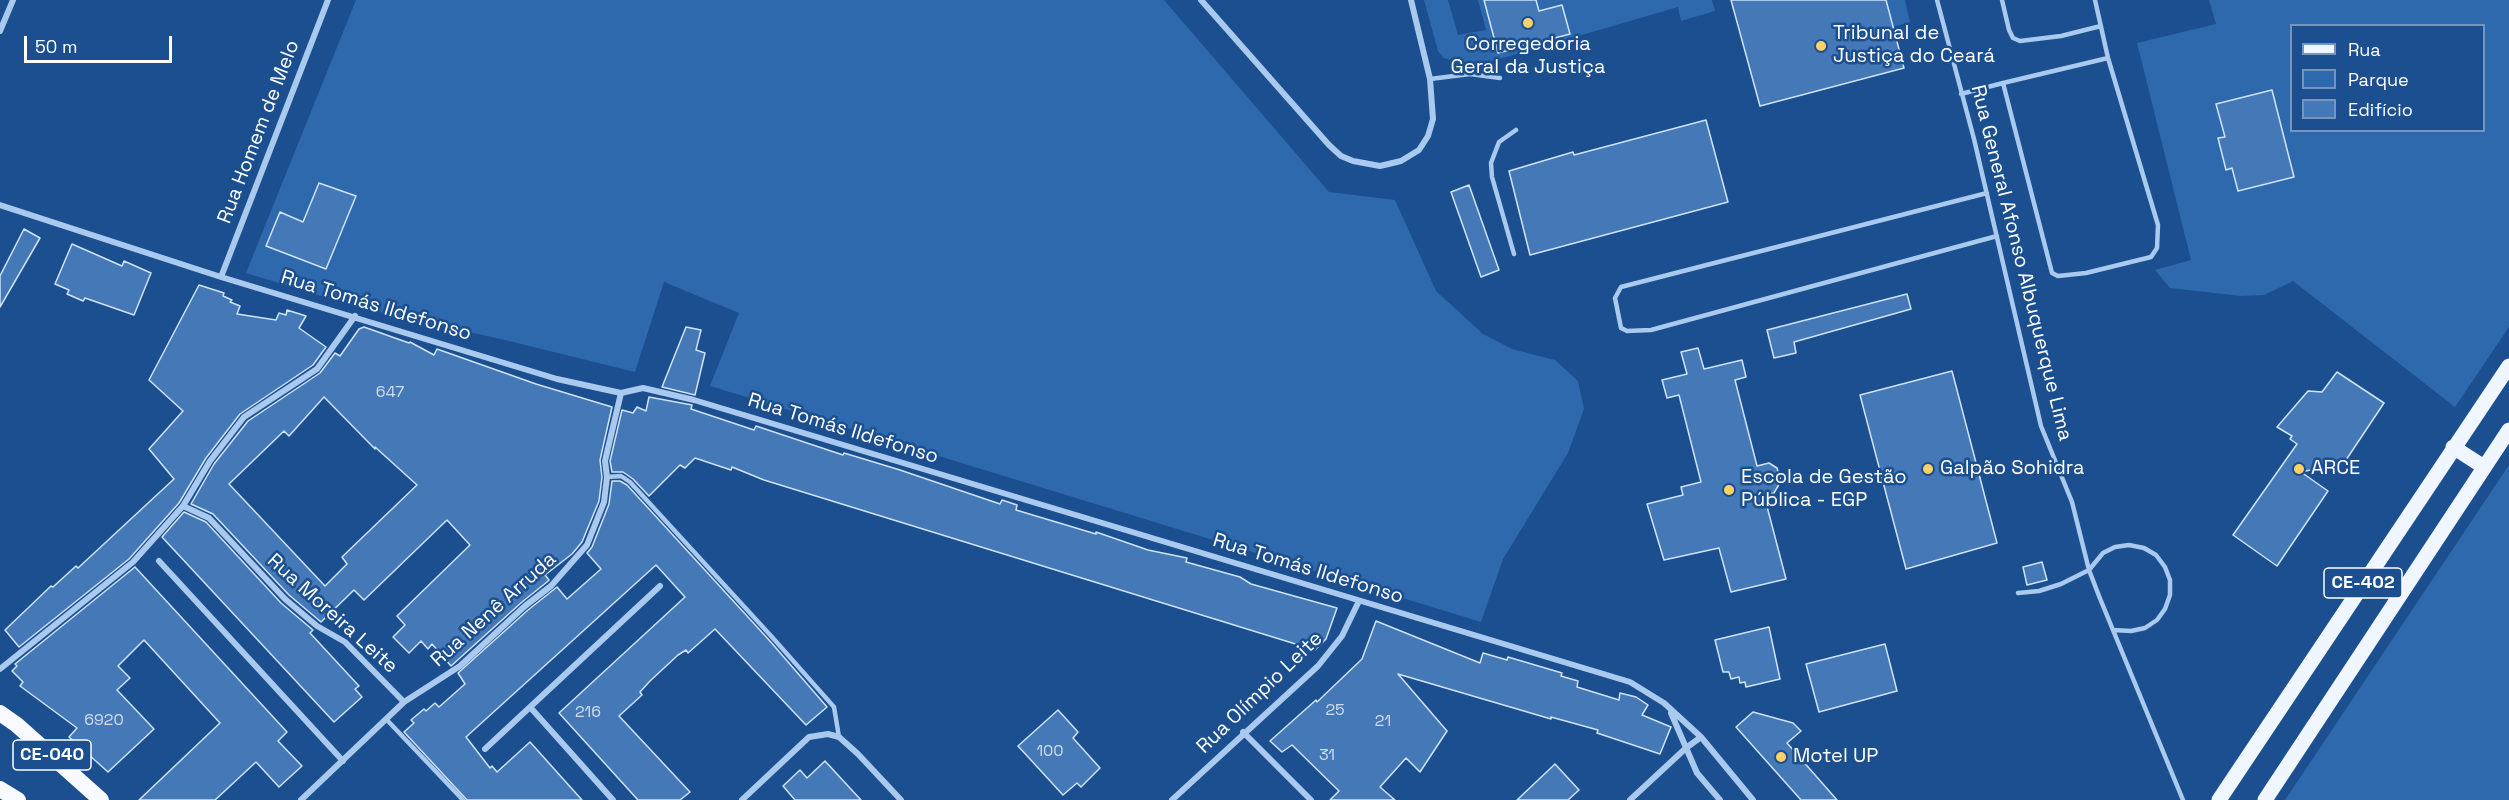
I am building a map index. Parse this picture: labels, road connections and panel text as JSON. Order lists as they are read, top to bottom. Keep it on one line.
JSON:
{"streets":{"highway":["CE-040"],"main road":["CE-402"],"street":["Rua Homem de Melo","Rua Tomás Ildefonso","Rua Nenê Arruda","Rua Moreira Leite","Rua Olímpio Leite"],"lane":["Rua General Afonso Albuquerque Lima"]},"crossings":[["Rua Homem de Melo","Rua Tomás Ildefonso"],["Rua Tomás Ildefonso","Rua Nenê Arruda"],["Rua Tomás Ildefonso","Rua Olímpio Leite"],["Rua Nenê Arruda","Rua Moreira Leite"]],"places":["Corregedoria Geral da Justiça","Tribunal de Justiça do Ceará","Galpão Sohidra","ARCE","Escola de Gestão Pública - EGP","Motel UP"],"house_numbers":["647","25","216","6920","21","100","31"],"legend":["Rua","Parque","Edifício"],"scale_bar":"50 m"}
